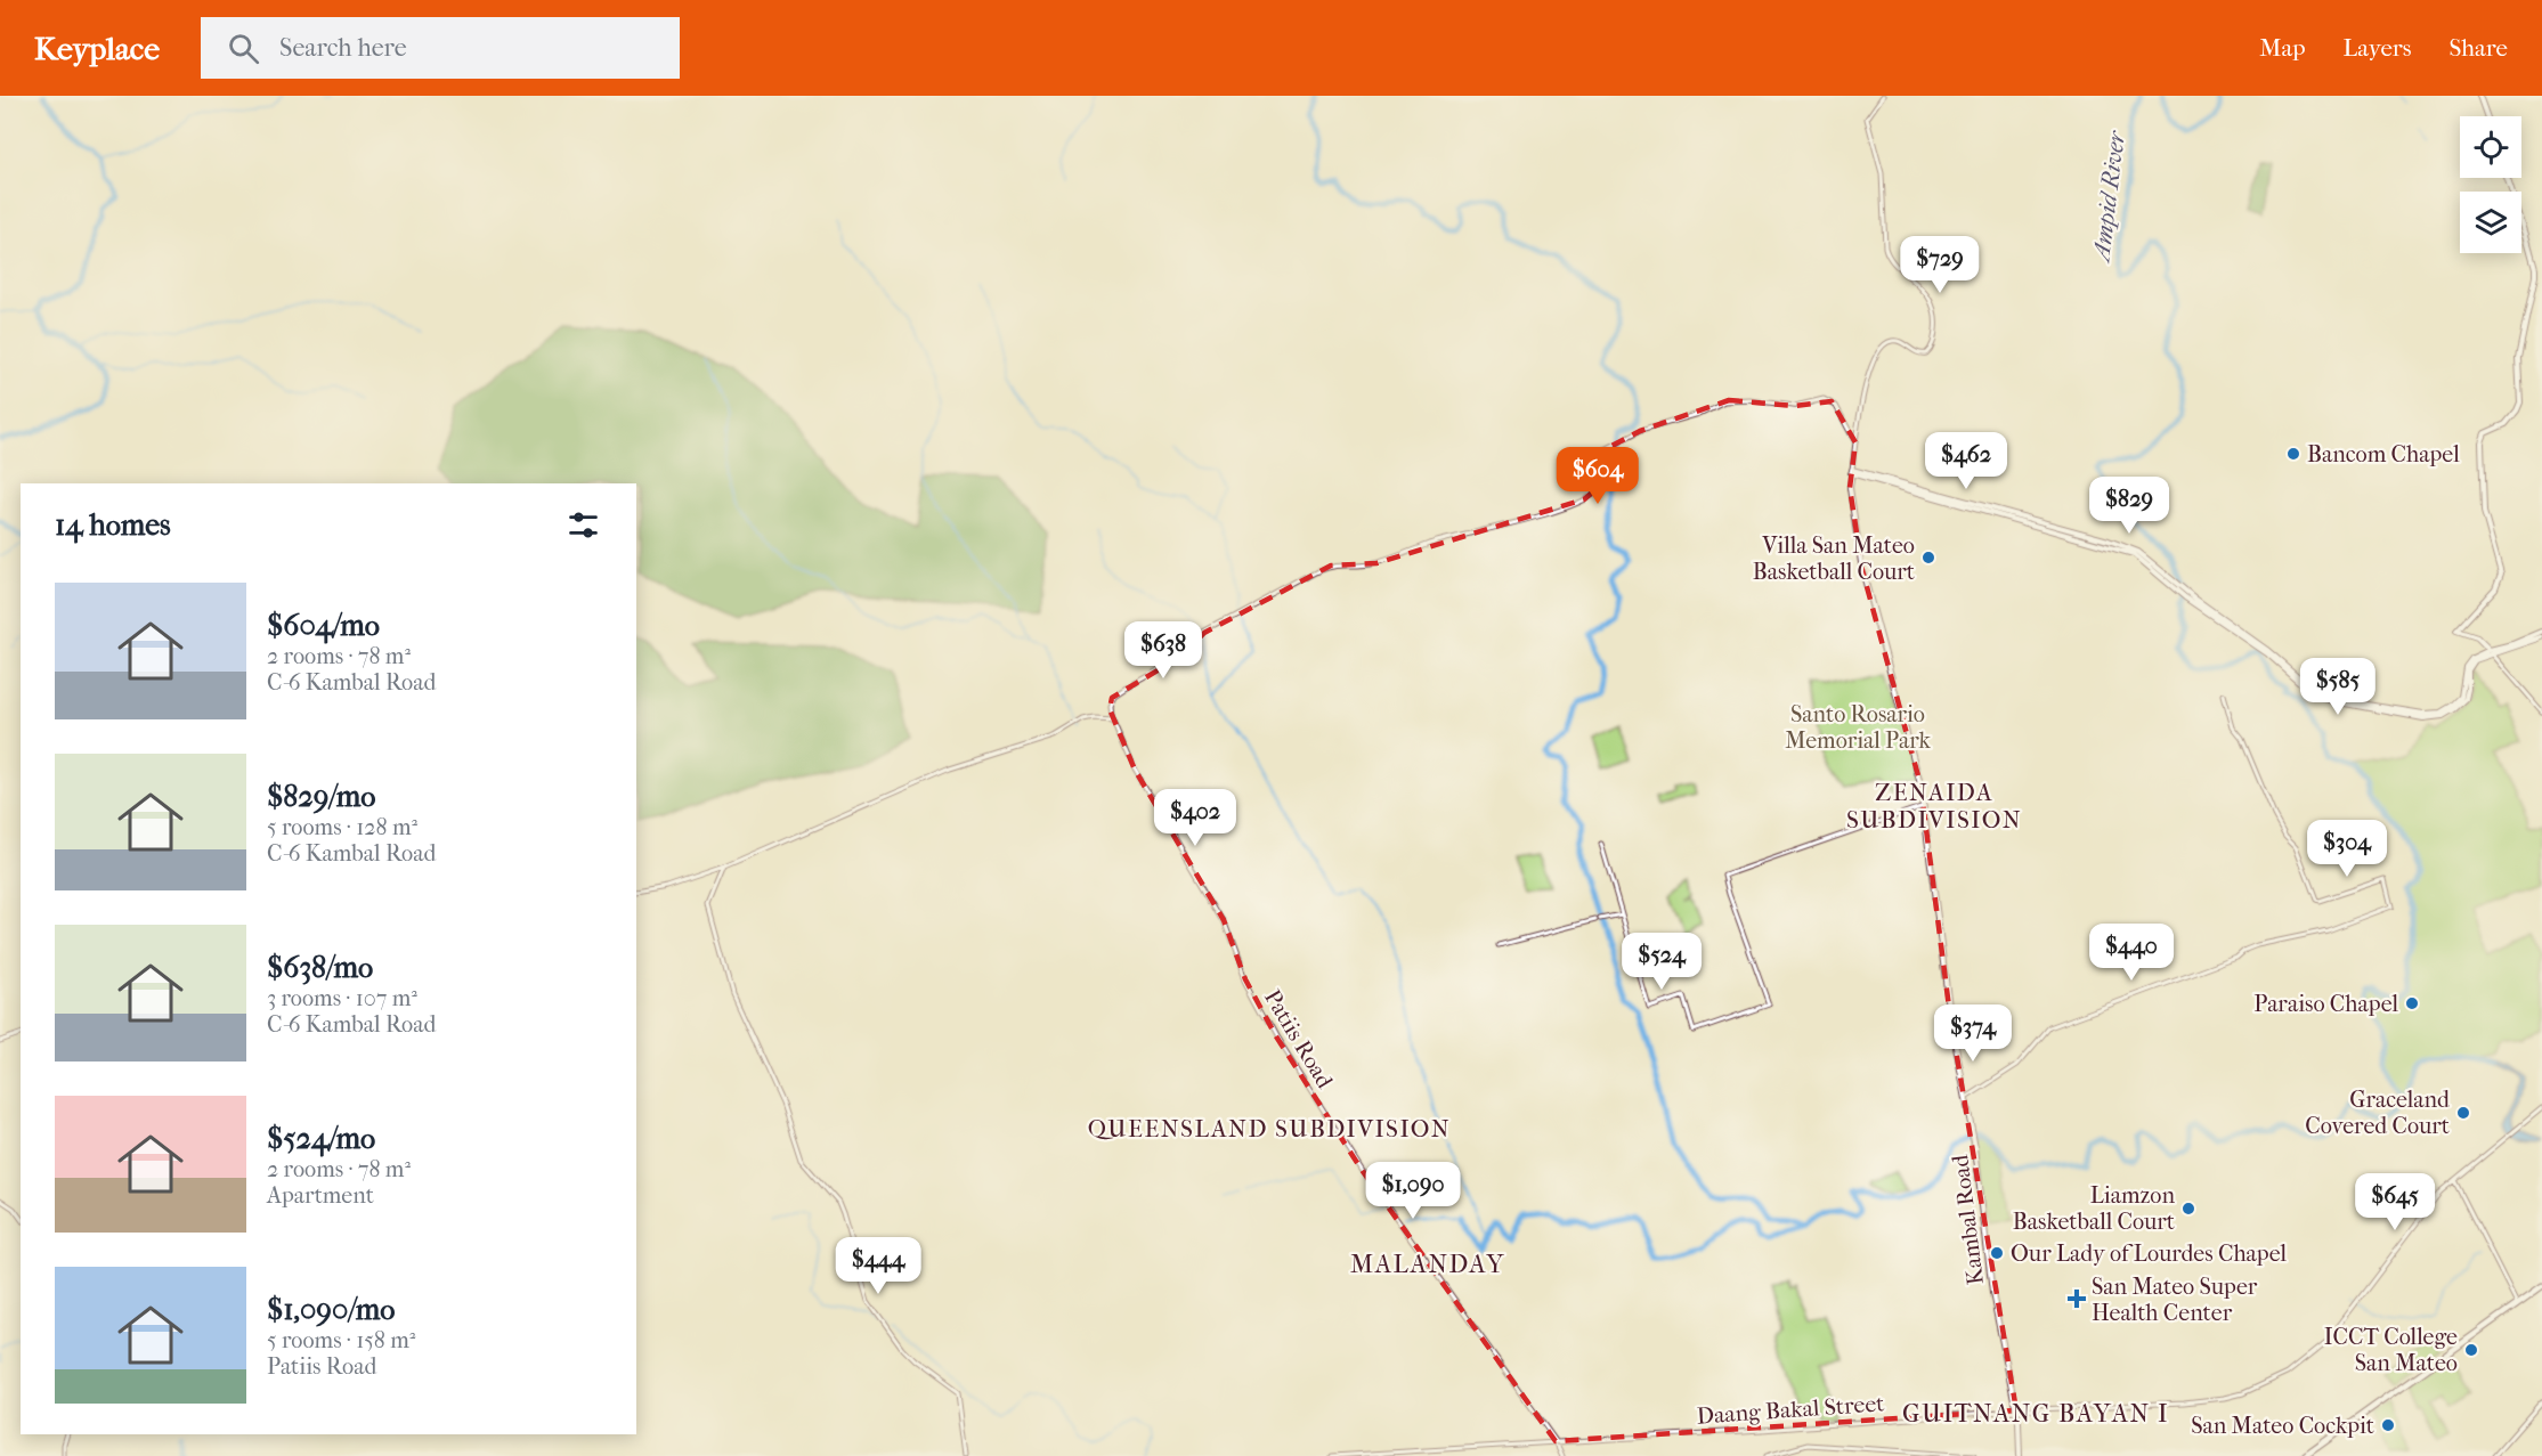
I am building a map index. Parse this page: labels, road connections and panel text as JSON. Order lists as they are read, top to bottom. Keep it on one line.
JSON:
{"streets":{"main road":["Kambal Road"],"street":["Patiis Road","Daang Bakal Street"]},"crossings":[["Patiis Road","Daang Bakal Street"],["Kambal Road","Daang Bakal Street"]],"districts":["ZENAIDA SUBDIVISION","QUEENSLAND SUBDIVISION","MALANDAY","GUITNANG BAYAN I"],"water":["Ampid River"],"parks":["Santo Rosario Memorial Park"],"places":{"other":["Bancom Chapel","Villa San Mateo Basketball Court","Paraiso Chapel","Graceland Covered Court","Liamzon Basketball Court","Our Lady of Lourdes Chapel","ICCT College San Mateo","San Mateo Cockpit"],"health":["San Mateo Super Health Center"]},"page":{"header":"Keyplace","search":"Search here","nav":["Map","Layers","Share"],"price":["$729","$462","$604","$829","$638","$585","$402","$304","$440","$524","$374","$1,090","$645","$444"],"heading":"14 homes","list":[{"name":"$604/mo","note":"2 rooms · 78 m² · C-6 Kambal Road"},{"name":"$829/mo","note":"5 rooms · 128 m² · C-6 Kambal Road"},{"name":"$638/mo","note":"3 rooms · 107 m² · C-6 Kambal Road"},{"name":"$524/mo","note":"2 rooms · 78 m² · Apartment"},{"name":"$1,090/mo","note":"5 rooms · 158 m² · Patiis Road"}]}}
